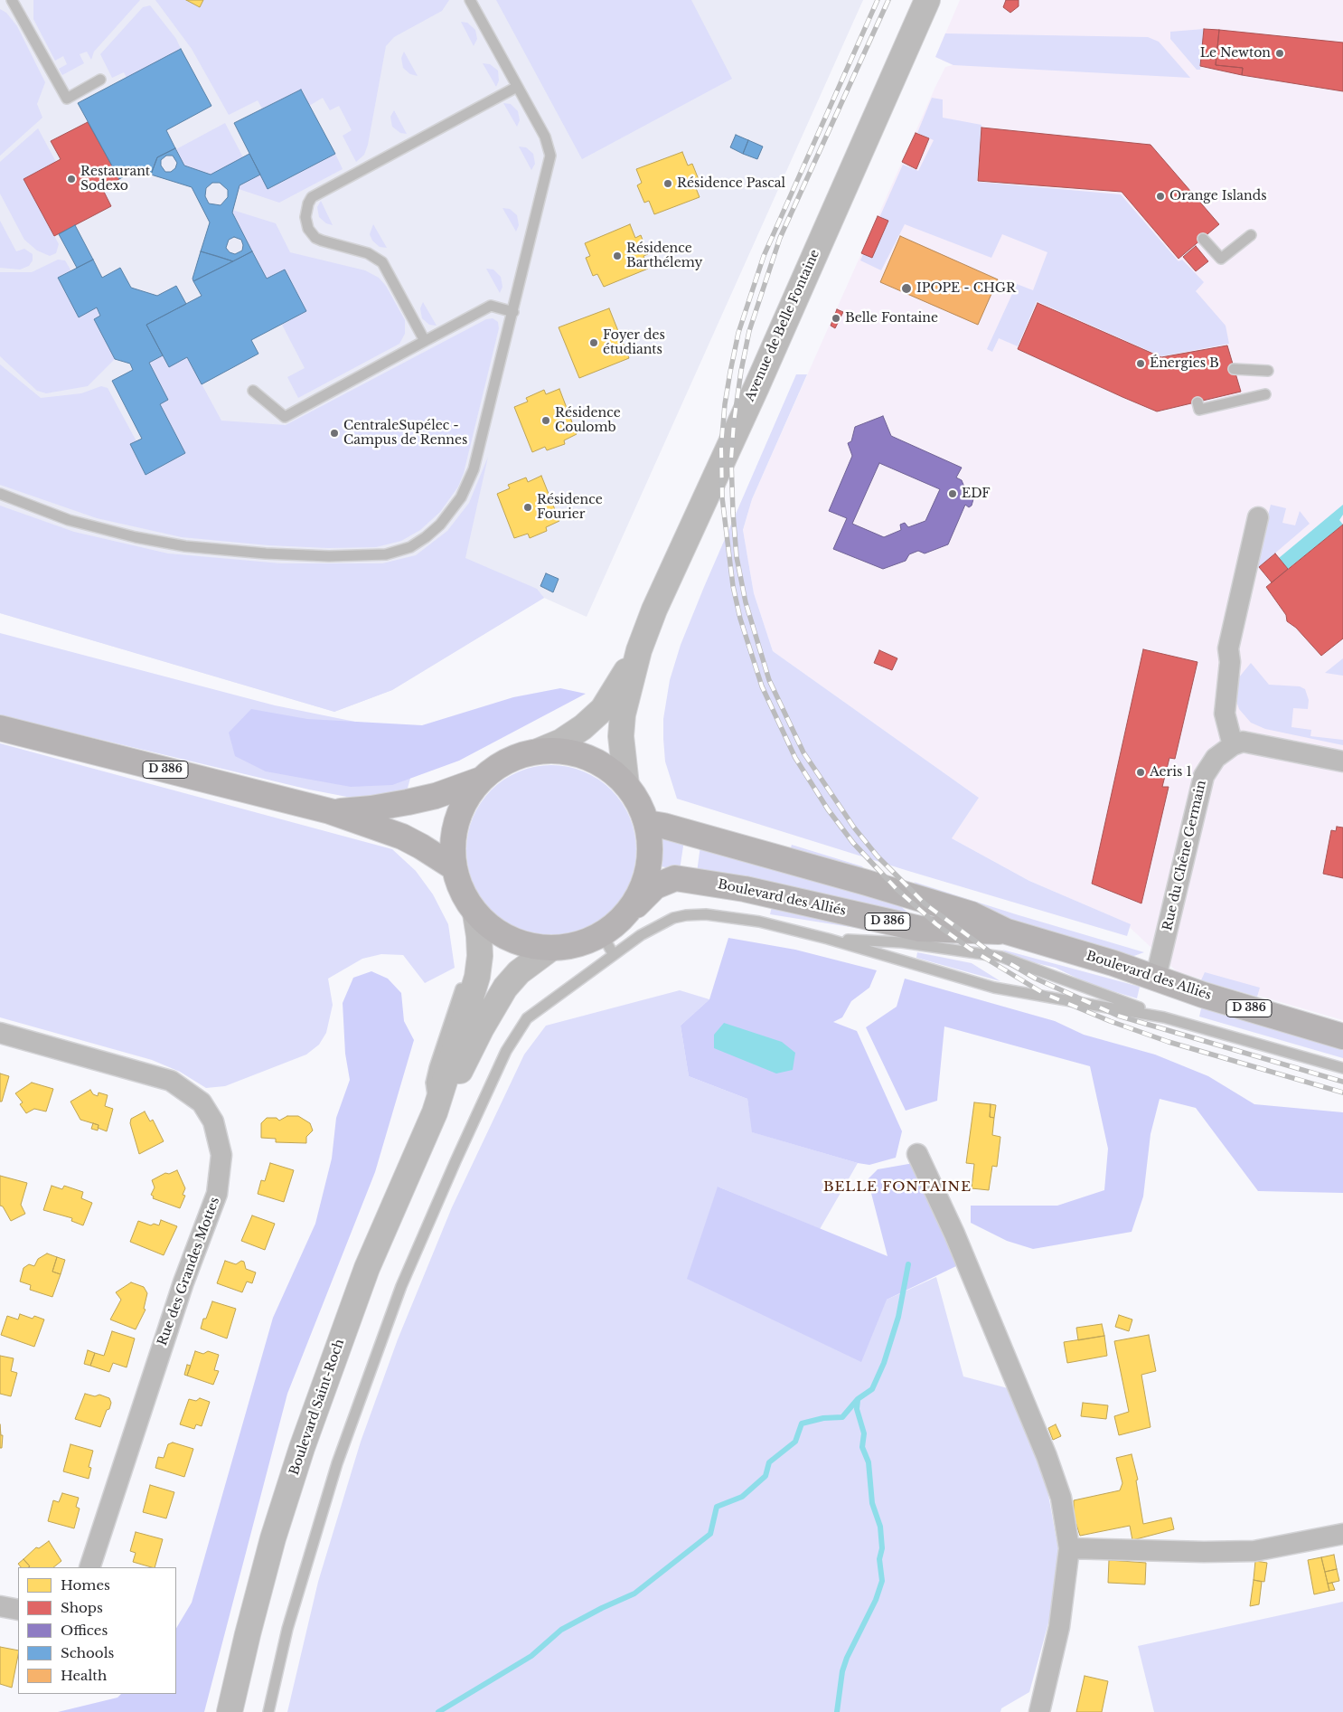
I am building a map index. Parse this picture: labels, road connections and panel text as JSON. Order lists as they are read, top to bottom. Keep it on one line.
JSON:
{"streets":{"main road":["Avenue de Belle Fontaine","D 386","Boulevard des Alliés","Boulevard Saint-Roch"],"street":["Rue du Chêne Germain","Rue des Grandes Mottes"]},"crossings":[["Rue du Chêne Germain","Boulevard des Alliés"]],"districts":["BELLE FONTAINE"],"places":["Le Newton","Restaurant Sodexo","Résidence Pascal","Orange Islands","Résidence Barthélemy","IPOPE - CHGR","Belle Fontaine","Foyer des étudiants","Énergies B","Résidence Coulomb","CentraleSupélec - Campus de Rennes","EDF","Résidence Fourier","Aeris 1"],"legend":["Homes","Shops","Offices","Schools","Health"]}
